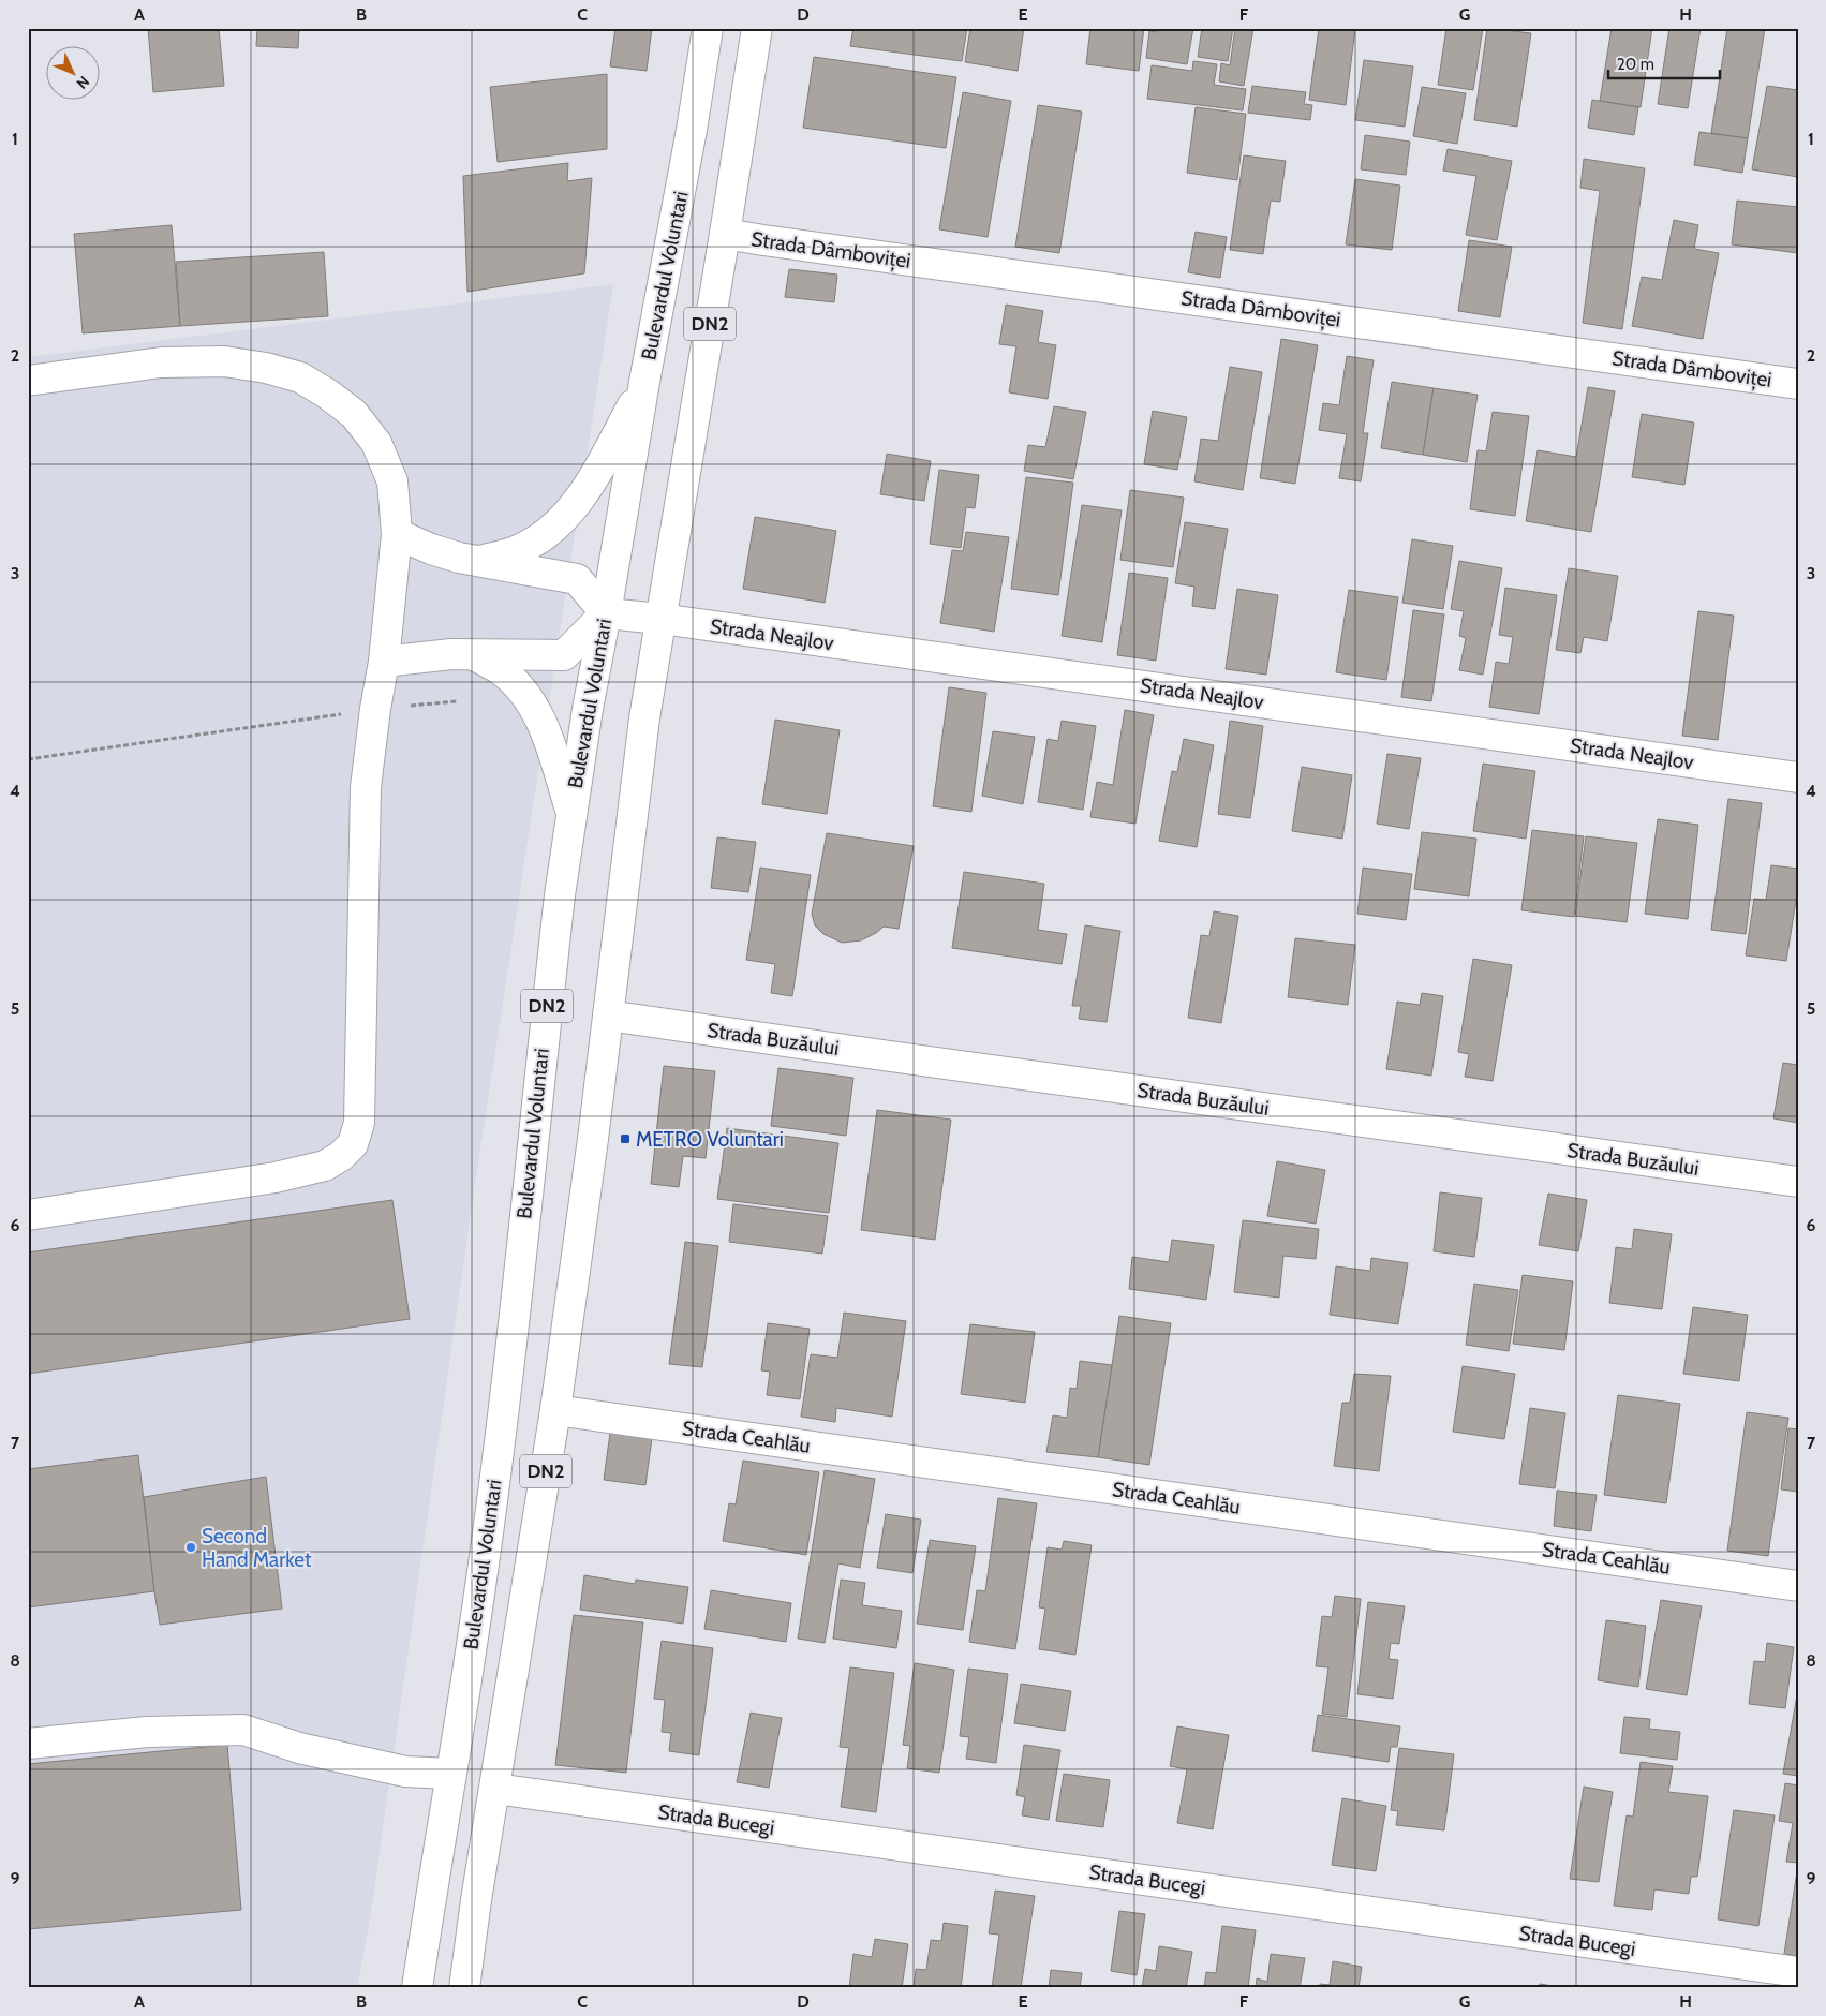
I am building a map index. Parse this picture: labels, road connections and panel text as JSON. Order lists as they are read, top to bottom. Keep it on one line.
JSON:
{"streets":{"main road":["Strada Dâmboviței","Bulevardul Voluntari","DN2","Strada Neajlov","Strada Buzăului","Strada Ceahlău","Strada Bucegi"]},"crossings":[["Strada Dâmboviței","DN2"],["Bulevardul Voluntari","Strada Neajlov"],["DN2","Strada Neajlov"],["DN2","Strada Buzăului"],["DN2","Strada Ceahlău"],["DN2","Strada Bucegi"]],"places":{"transit":["METRO Voluntari"],"other":["Second Hand Market"]},"scale_bar":"20 m","north":"bottom right","grid":{"columns":["A","B","C","D","E","F","G","H"],"rows":["1","2","3","4","5","6","7","8","9"]}}
